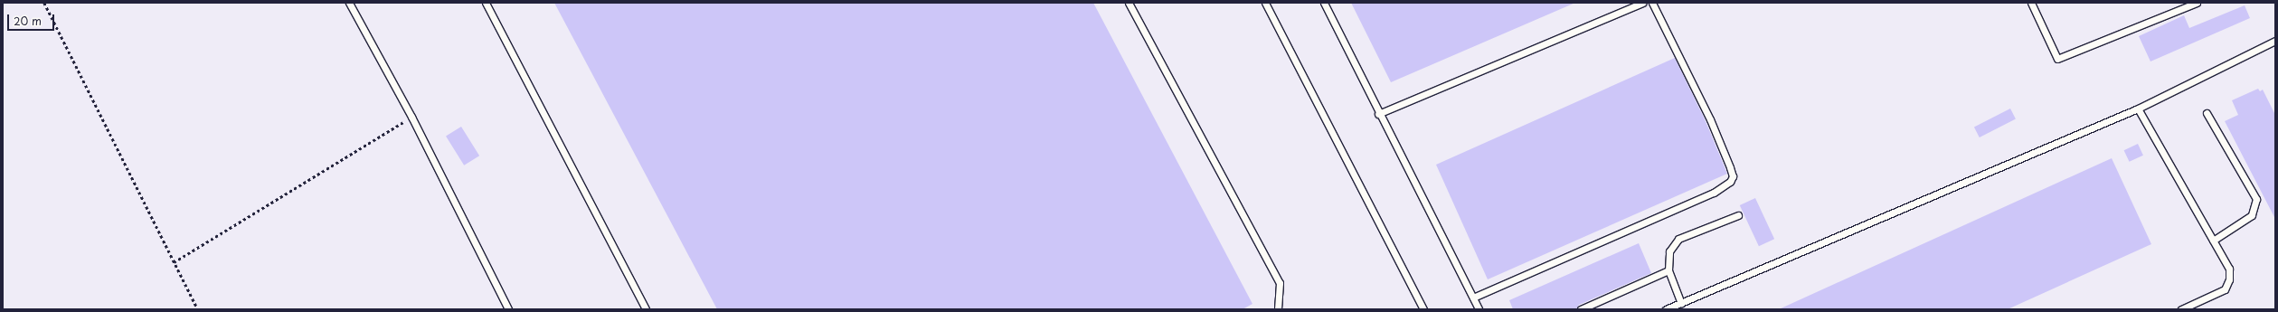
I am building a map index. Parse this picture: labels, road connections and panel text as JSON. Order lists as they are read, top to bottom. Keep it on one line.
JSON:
{"scale_bar":"20 m"}
